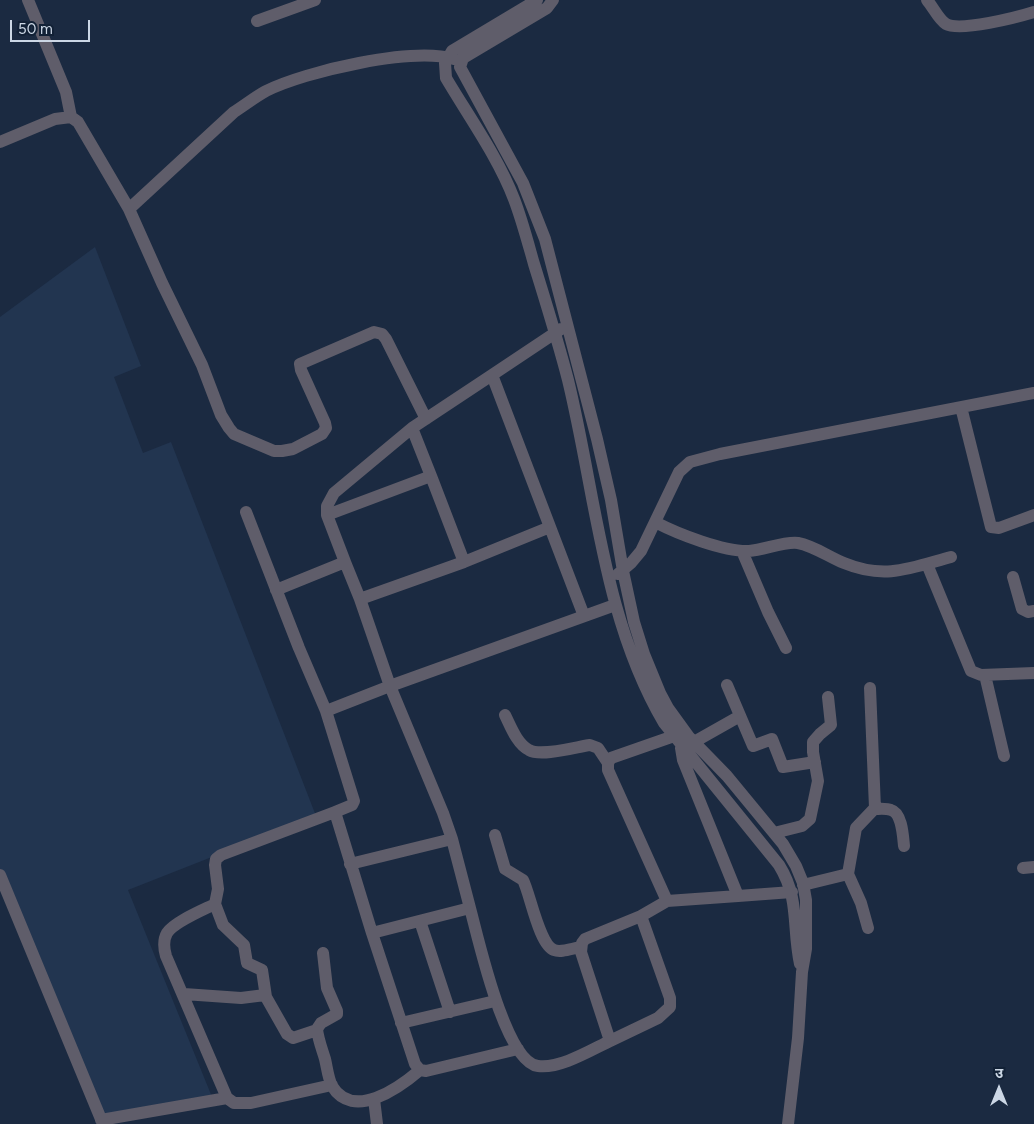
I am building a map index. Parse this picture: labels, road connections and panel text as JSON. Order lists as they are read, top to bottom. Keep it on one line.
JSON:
{"scale_bar":"50 m","north":"top"}
